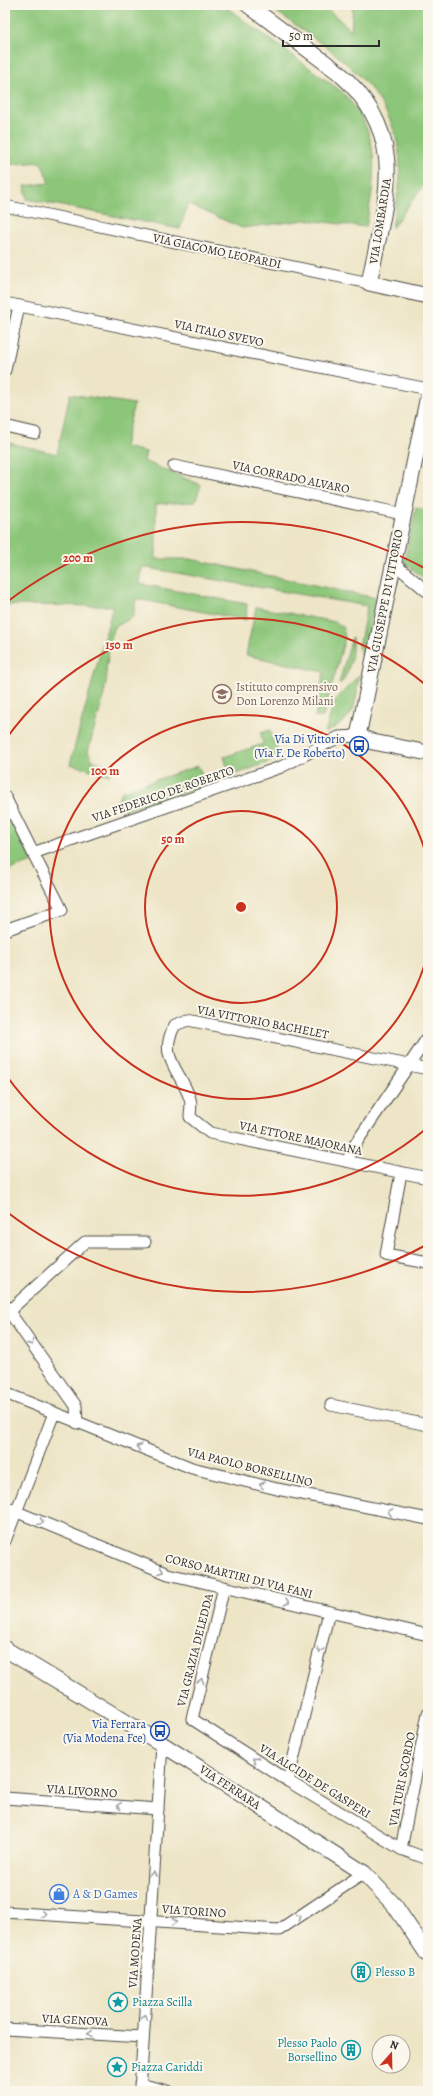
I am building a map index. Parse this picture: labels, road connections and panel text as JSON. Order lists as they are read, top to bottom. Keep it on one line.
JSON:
{"streets":{"street":["VIA LOMBARDIA","VIA GIACOMO LEOPARDI","VIA ITALO SVEVO","VIA CORRADO ALVARO","VIA GIUSEPPE DI VITTORIO","VIA FEDERICO DE ROBERTO","VIA VITTORIO BACHELET","VIA ETTORE MAJORANA","VIA PAOLO BORSELLINO","CORSO MARTIRI DI VIA FANI","VIA GRAZIA DELEDDA","VIA TURI SCORDO","VIA ALCIDE DE GASPERI","VIA FERRARA","VIA LIVORNO","VIA TORINO","VIA MODENA","VIA GENOVA"]},"crossings":[["VIA LOMBARDIA","VIA GIACOMO LEOPARDI"],["VIA CORRADO ALVARO","VIA GIUSEPPE DI VITTORIO"],["VIA GIUSEPPE DI VITTORIO","VIA FEDERICO DE ROBERTO"],["VIA VITTORIO BACHELET","VIA ETTORE MAJORANA"],["CORSO MARTIRI DI VIA FANI","VIA GRAZIA DELEDDA"],["VIA GRAZIA DELEDDA","VIA ALCIDE DE GASPERI"],["VIA TURI SCORDO","VIA ALCIDE DE GASPERI"],["VIA FERRARA","VIA TORINO"],["VIA FERRARA","VIA MODENA"],["VIA LIVORNO","VIA MODENA"],["VIA TORINO","VIA MODENA"],["VIA MODENA","VIA GENOVA"]],"one_way":["VIA PAOLO BORSELLINO","CORSO MARTIRI DI VIA FANI","VIA GRAZIA DELEDDA","VIA ALCIDE DE GASPERI","VIA LIVORNO","VIA TORINO","VIA MODENA","VIA GENOVA"],"places":{"school or university":["Istituto comprensivo Don Lorenzo Milani"],"bus stop":["Via Di Vittorio (Via F. De Roberto)","Via Ferrara (Via Modena Fce)"],"shop":["A & D Games"],"building":["Plesso B","Plesso Paolo Borsellino"],"place":["Piazza Scilla","Piazza Cariddi"]},"scale_bar":"50 m","north":"top","rings":["200 m","150 m","100 m","50 m"]}
